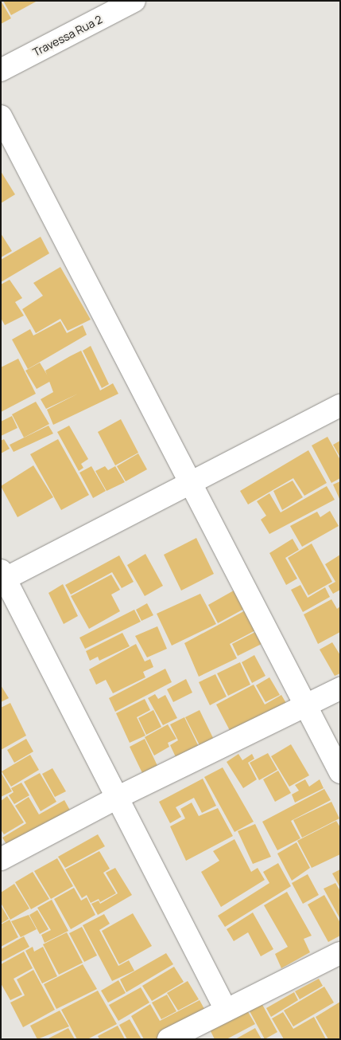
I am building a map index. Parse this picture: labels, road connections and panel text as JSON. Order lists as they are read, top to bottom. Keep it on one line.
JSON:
{"streets":{"street":["Travessa Rua 2"]}}
